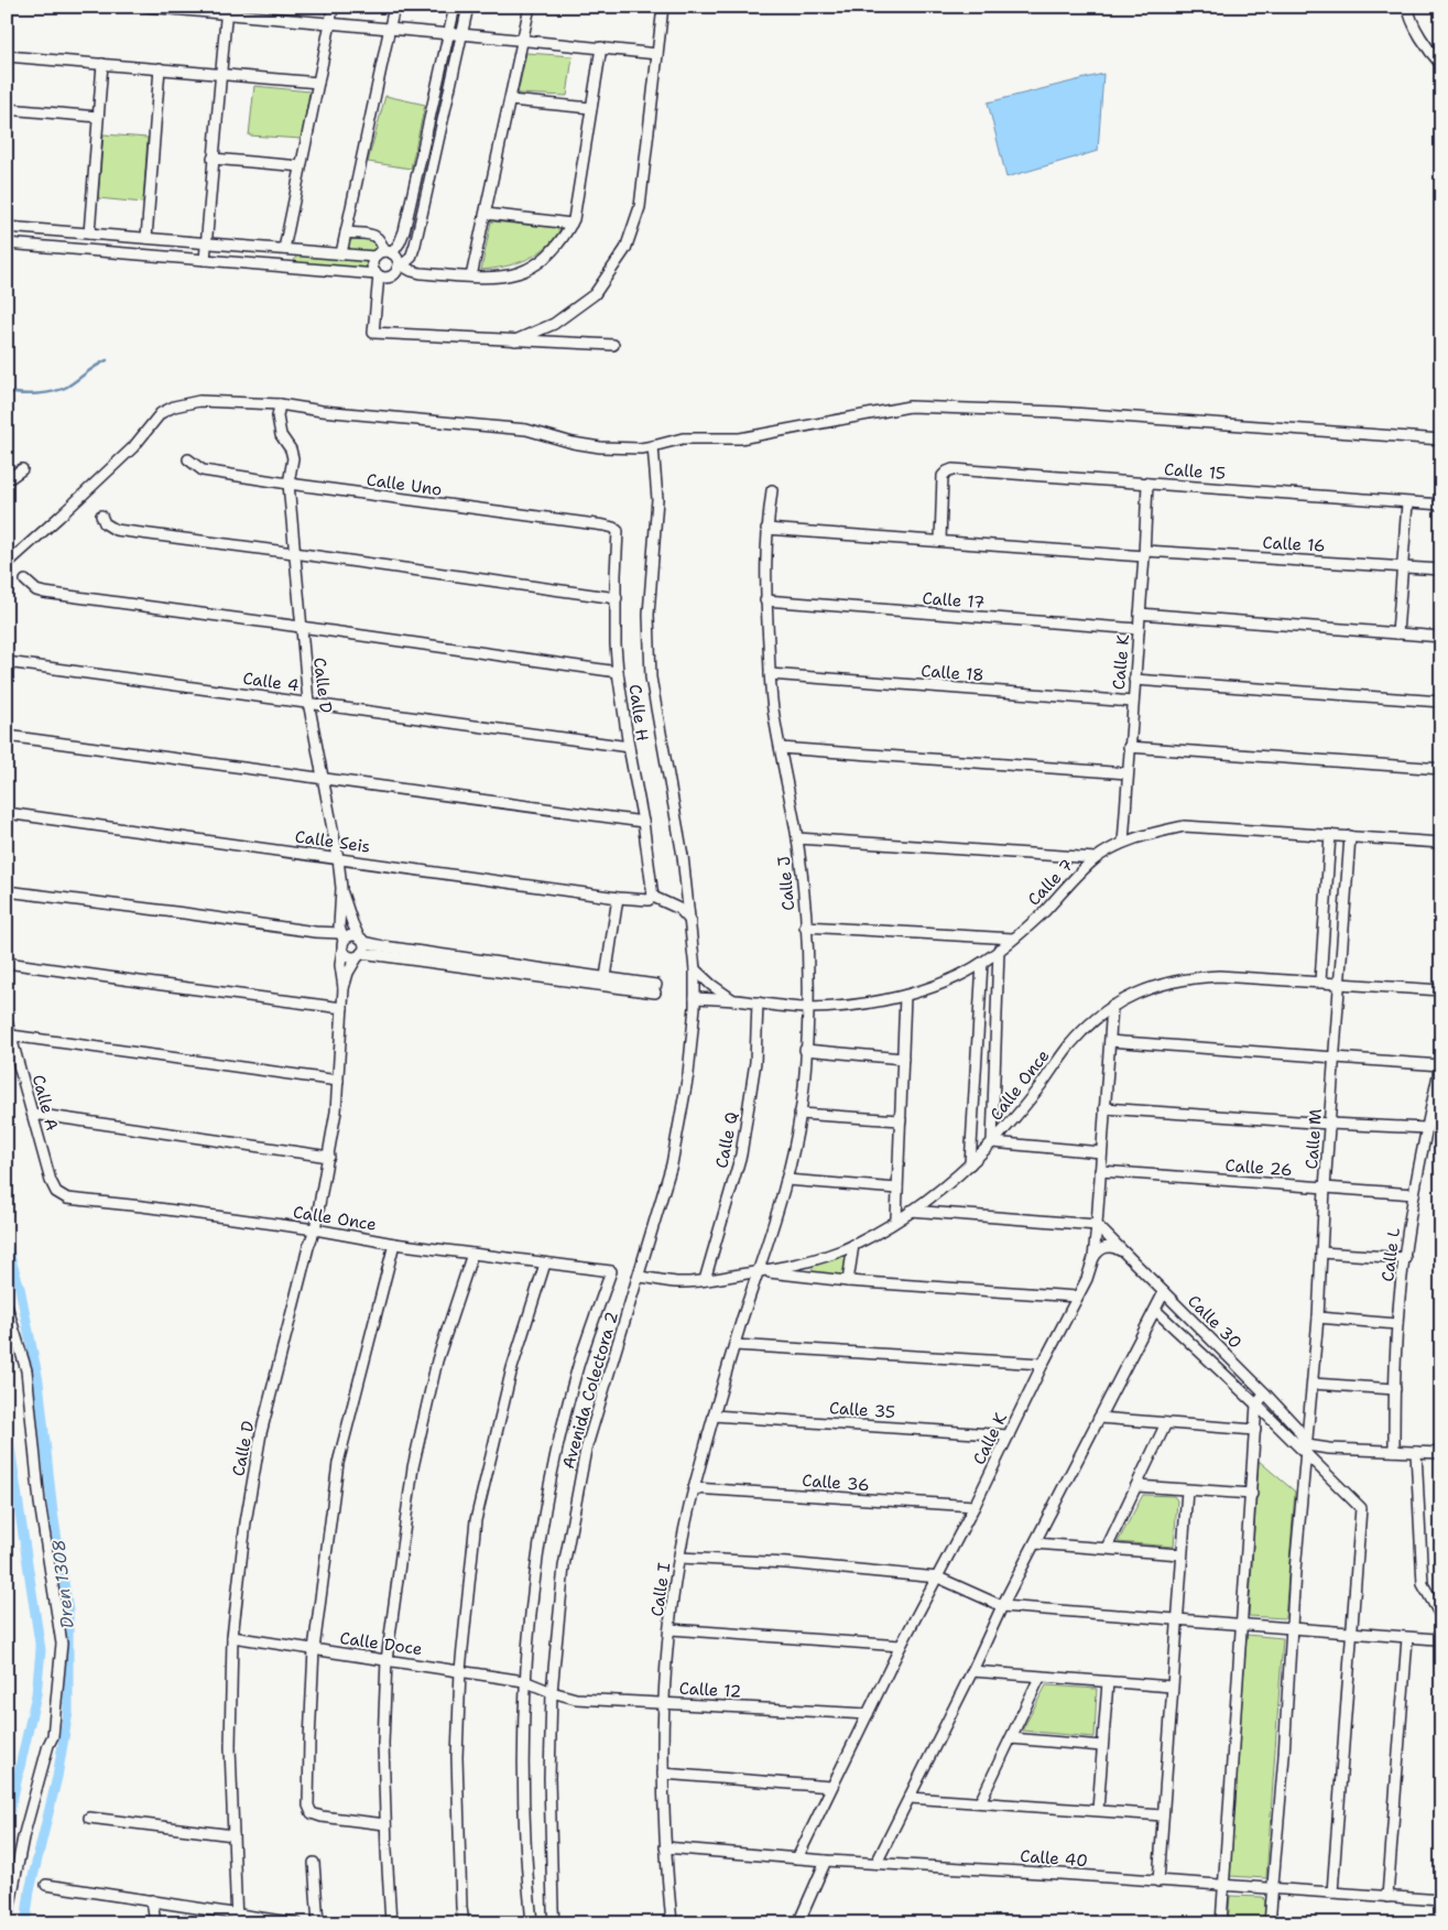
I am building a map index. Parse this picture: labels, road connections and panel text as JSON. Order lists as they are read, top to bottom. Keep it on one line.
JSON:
{"streets":{"street":["Calle 15","Calle Uno","Calle 16","Calle 17","Calle K","Calle 18","Calle 4","Calle D","Calle H","Calle Seis","Calle 7","Calle J","Calle Once","Calle A","Calle M","Calle Q","Calle 26","Calle L","Calle 30","Avenida Colectora 2","Calle 35","Calle 36","Calle I","Calle Doce","Calle 12","Calle 40"]},"crossings":[["Calle 15","Calle 16"],["Calle 15","Calle K"],["Calle Uno","Calle D"],["Calle Uno","Calle H"],["Calle 16","Calle K"],["Calle 16","Calle J"],["Calle 17","Calle K"],["Calle 17","Calle J"],["Calle K","Calle 18"],["Calle K","Calle 7"],["Calle K","Calle Once"],["Calle K","Calle 26"],["Calle K","Calle 30"],["Calle K","Calle 35"],["Calle K","Calle 36"],["Calle K","Calle 12"],["Calle K","Calle 40"],["Calle 18","Calle J"],["Calle 4","Calle D"],["Calle 4","Calle H"],["Calle D","Calle Seis"],["Calle D","Calle Once"],["Calle D","Calle Doce"],["Calle H","Calle Seis"],["Calle 7","Calle J"],["Calle 7","Calle M"],["Calle 7","Calle Q"],["Calle 7","Avenida Colectora 2"],["Calle J","Calle Once"],["Calle J","Calle I"],["Calle Once","Calle A"],["Calle Once","Calle M"],["Calle Once","Calle Q"],["Calle Once","Avenida Colectora 2"],["Calle Once","Calle I"],["Calle M","Calle 26"],["Calle M","Calle 30"],["Calle M","Calle 40"],["Calle 26","Calle L"],["Avenida Colectora 2","Calle Doce"],["Avenida Colectora 2","Calle 12"],["Calle 35","Calle I"],["Calle 36","Calle I"],["Calle I","Calle 12"],["Calle I","Calle 40"],["Calle Doce","Calle 12"]],"water":["Dren 1308"]}
